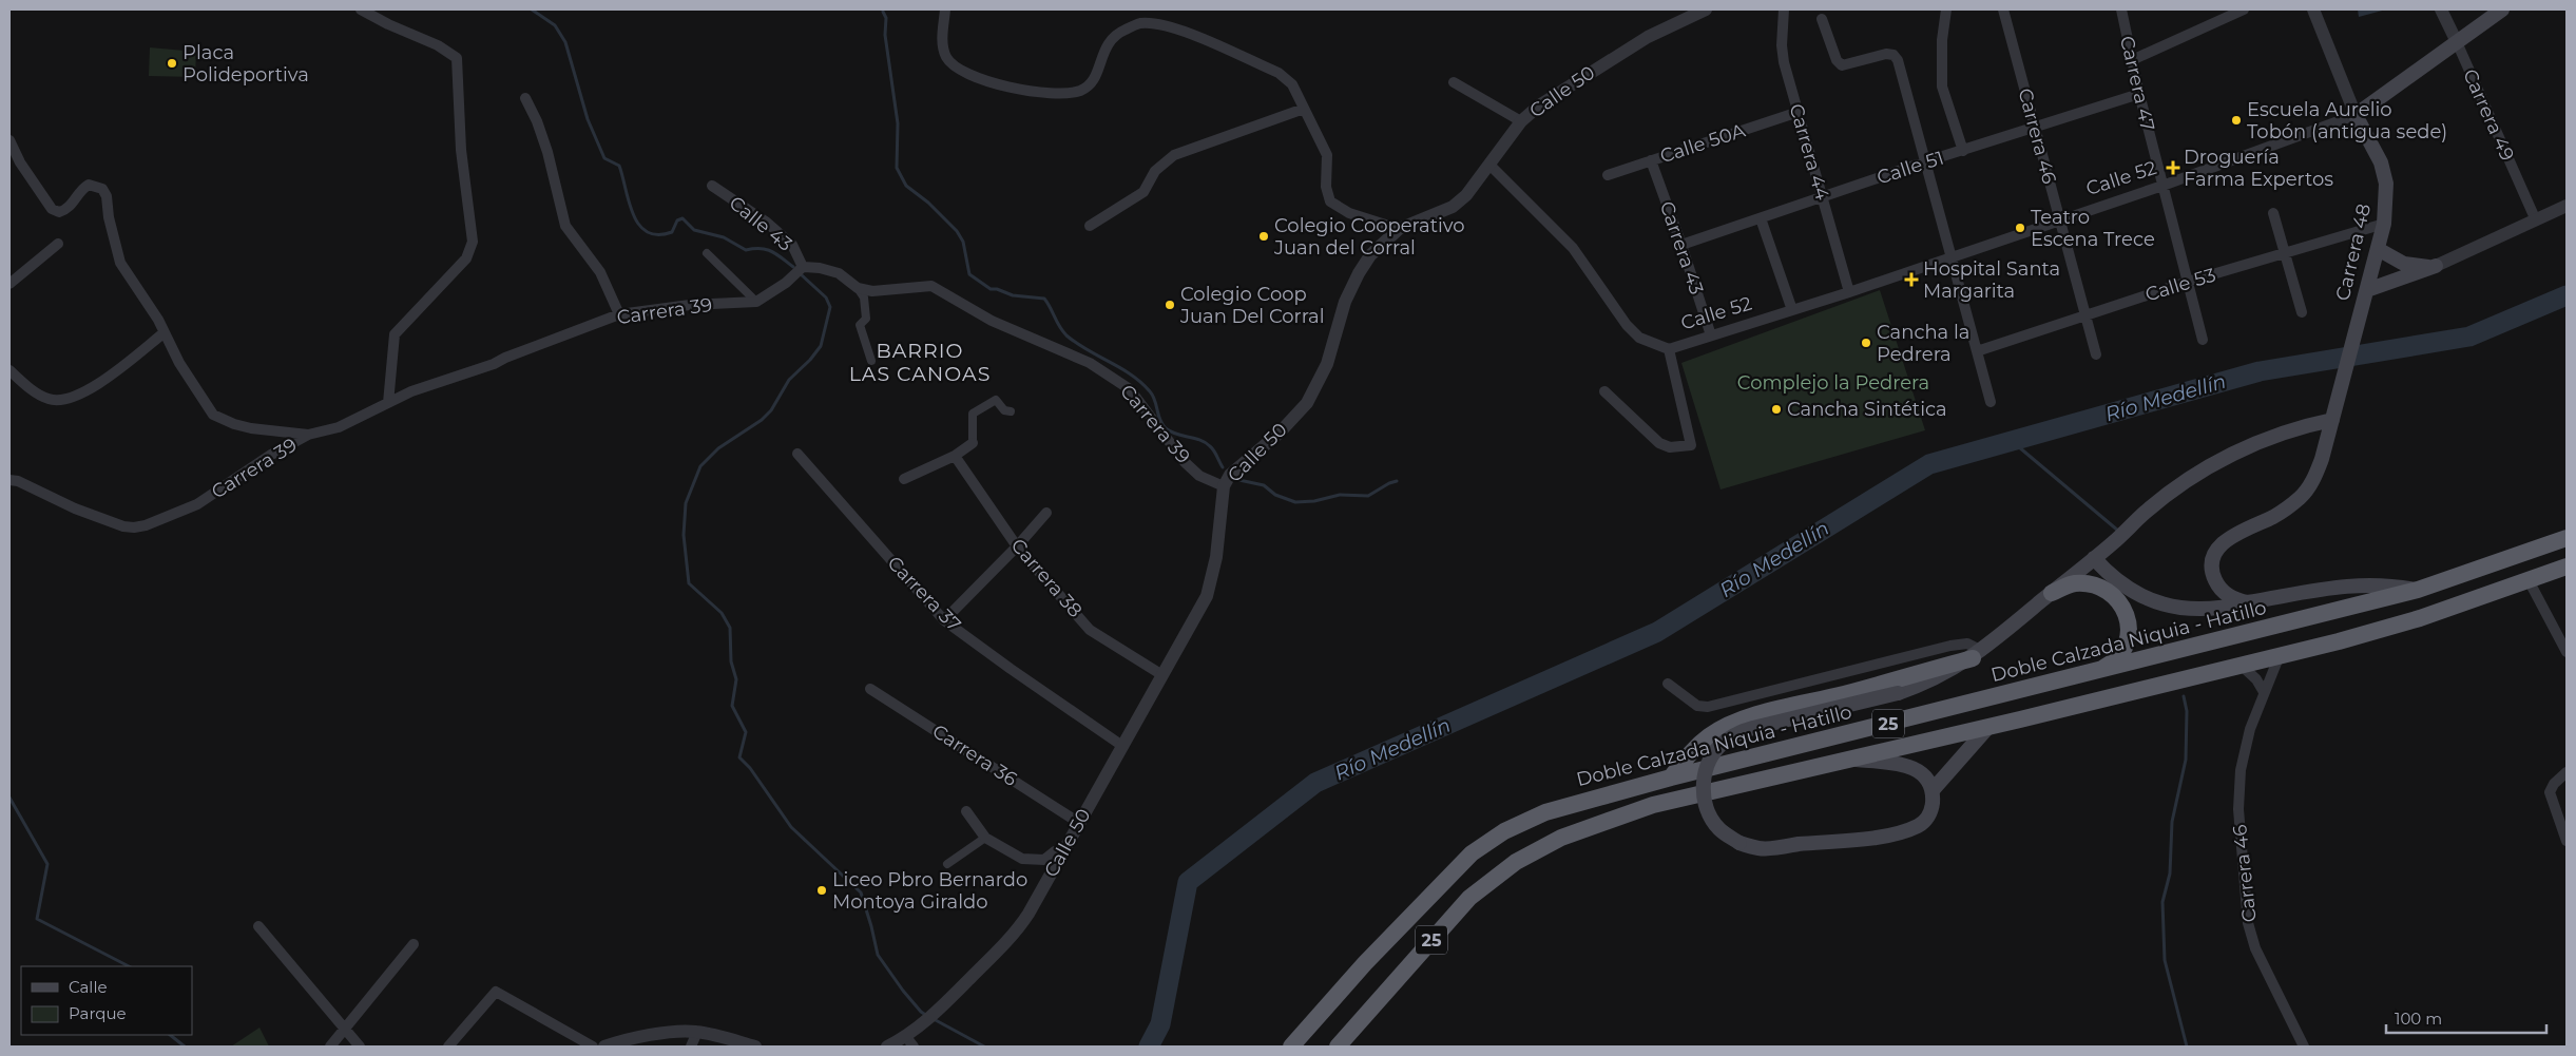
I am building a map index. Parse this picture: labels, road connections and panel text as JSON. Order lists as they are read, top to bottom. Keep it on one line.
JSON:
{"streets":{"highway":["Doble Calzada Niquia - Hatillo","25"],"main road":["Calle 52","Carrera 48"],"street":["Carrera 47","Calle 50","Carrera 49","Carrera 46","Calle 50A","Carrera 44","Calle 51","Calle 43","Carrera 43","Calle 53","Carrera 39","Carrera 38","Carrera 37","Carrera 36"]},"crossings":[["Carrera 47","Calle 51"],["Carrera 47","Calle 52"],["Carrera 47","Calle 53"],["Calle 50","Carrera 39"],["Calle 50","Carrera 38"],["Calle 50","Carrera 37"],["Calle 50","Carrera 36"],["Carrera 49","Calle 52"],["Carrera 46","Calle 51"],["Carrera 46","Calle 52"],["Carrera 46","Calle 53"],["Carrera 46","25"],["Calle 50A","Carrera 44"],["Calle 50A","Carrera 43"],["Carrera 44","Calle 51"],["Carrera 44","Calle 52"],["Calle 51","Carrera 43"],["Calle 52","Carrera 43"],["Calle 52","Carrera 48"],["Carrera 48","Calle 53"]],"districts":["BARRIO LAS CANOAS"],"water":["Río Medellín"],"parks":["Complejo la Pedrera"],"places":{"other":["Placa Polideportiva","Escuela Aurelio Tobón (antigua sede)","Teatro Escena Trece","Colegio Cooperativo Juan del Corral","Colegio Coop Juan Del Corral","Cancha la Pedrera","Cancha Sintética","Liceo Pbro Bernardo Montoya Giraldo"],"health":["Droguería Farma Expertos","Hospital Santa Margarita"]},"legend":["Calle","Parque"],"scale_bar":"100 m"}
